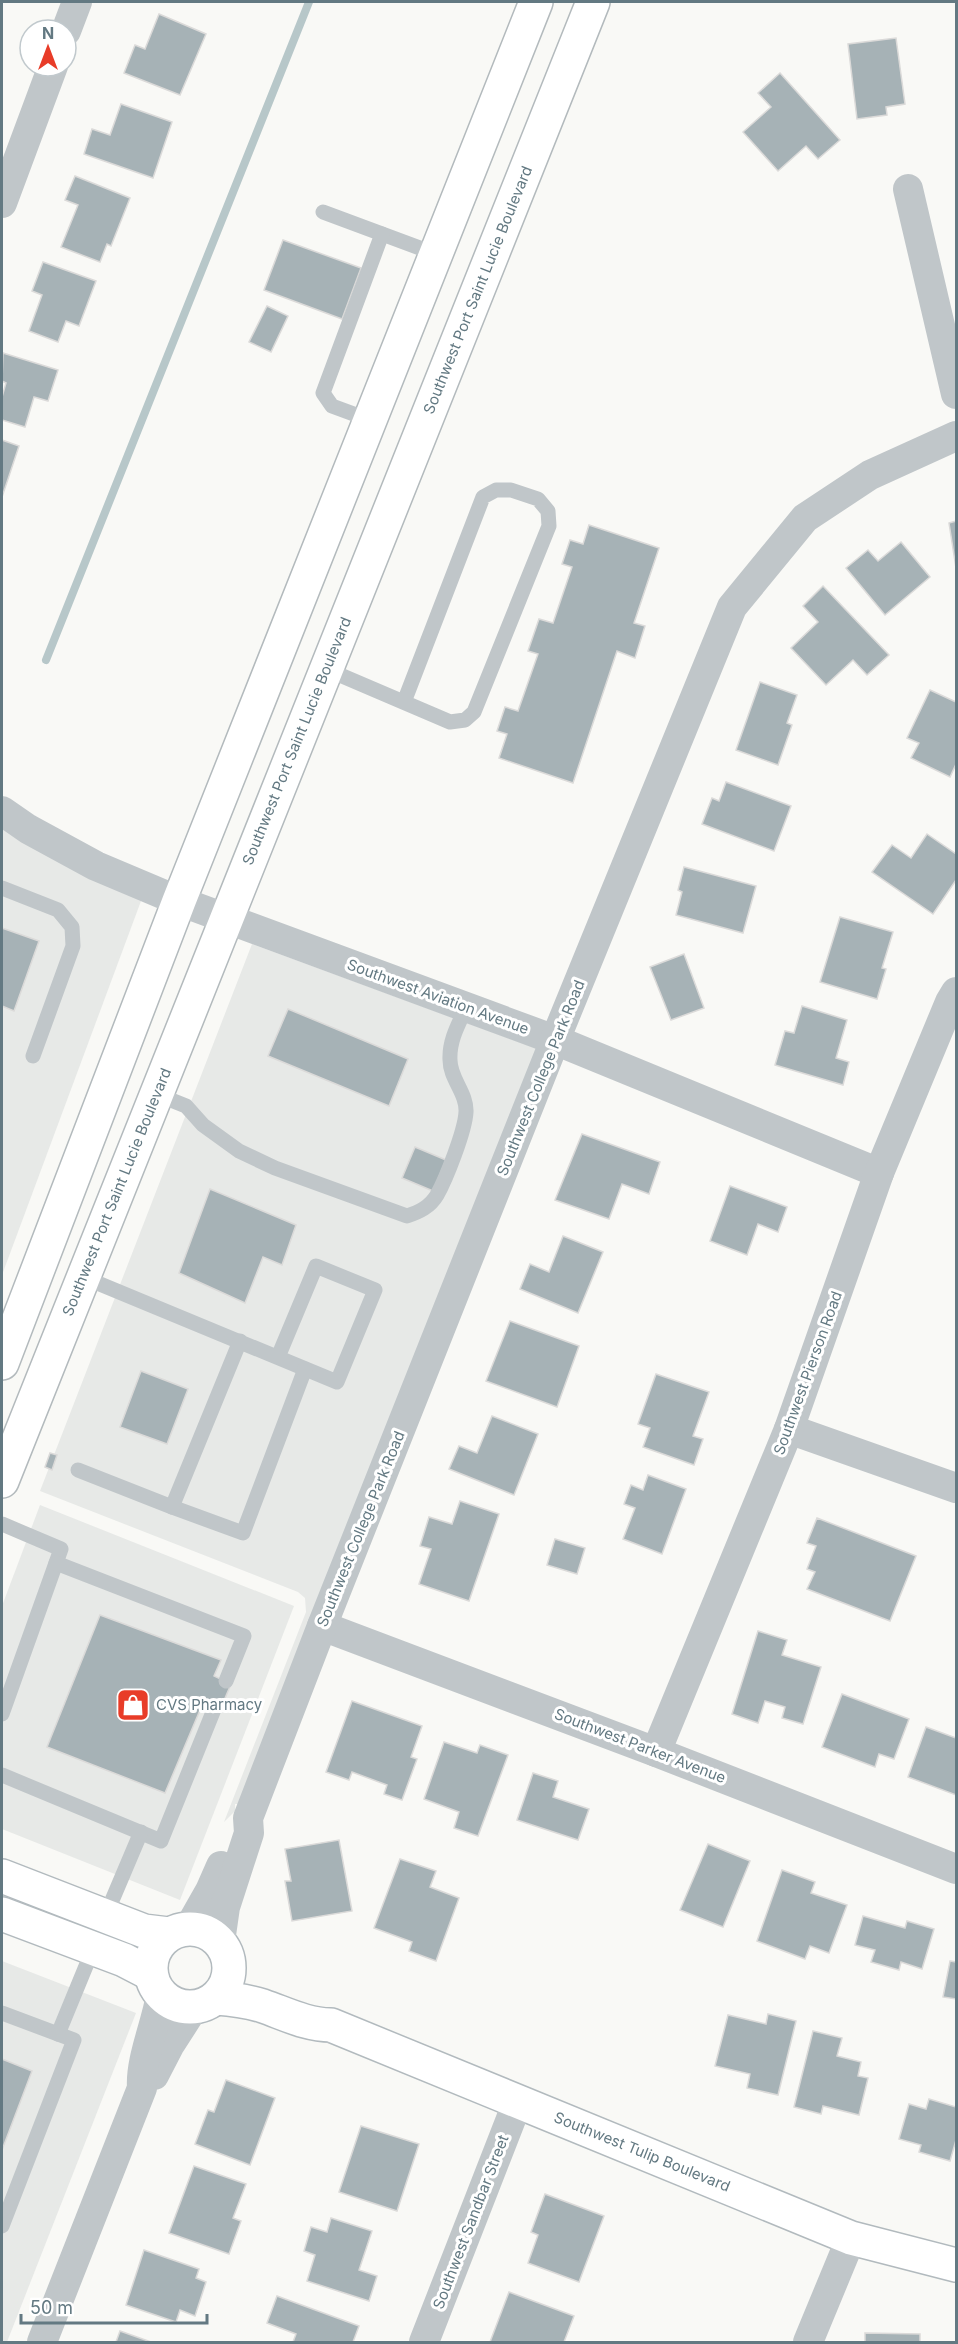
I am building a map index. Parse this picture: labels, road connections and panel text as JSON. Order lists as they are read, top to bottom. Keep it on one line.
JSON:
{"streets":{"main road":["Southwest Port Saint Lucie Boulevard","Southwest Tulip Boulevard"],"street":["Southwest Aviation Avenue","Southwest College Park Road","Southwest Pierson Road","Southwest Parker Avenue","Southwest Sandbar Street"]},"crossings":[["Southwest Port Saint Lucie Boulevard","Southwest Aviation Avenue"],["Southwest Aviation Avenue","Southwest College Park Road"],["Southwest Aviation Avenue","Southwest Pierson Road"],["Southwest College Park Road","Southwest Parker Avenue"],["Southwest College Park Road","Southwest Tulip Boulevard"],["Southwest Pierson Road","Southwest Parker Avenue"],["Southwest Tulip Boulevard","Southwest Sandbar Street"]],"places":{"shop":["CVS Pharmacy"]},"scale_bar":"50 m","north":"top"}
